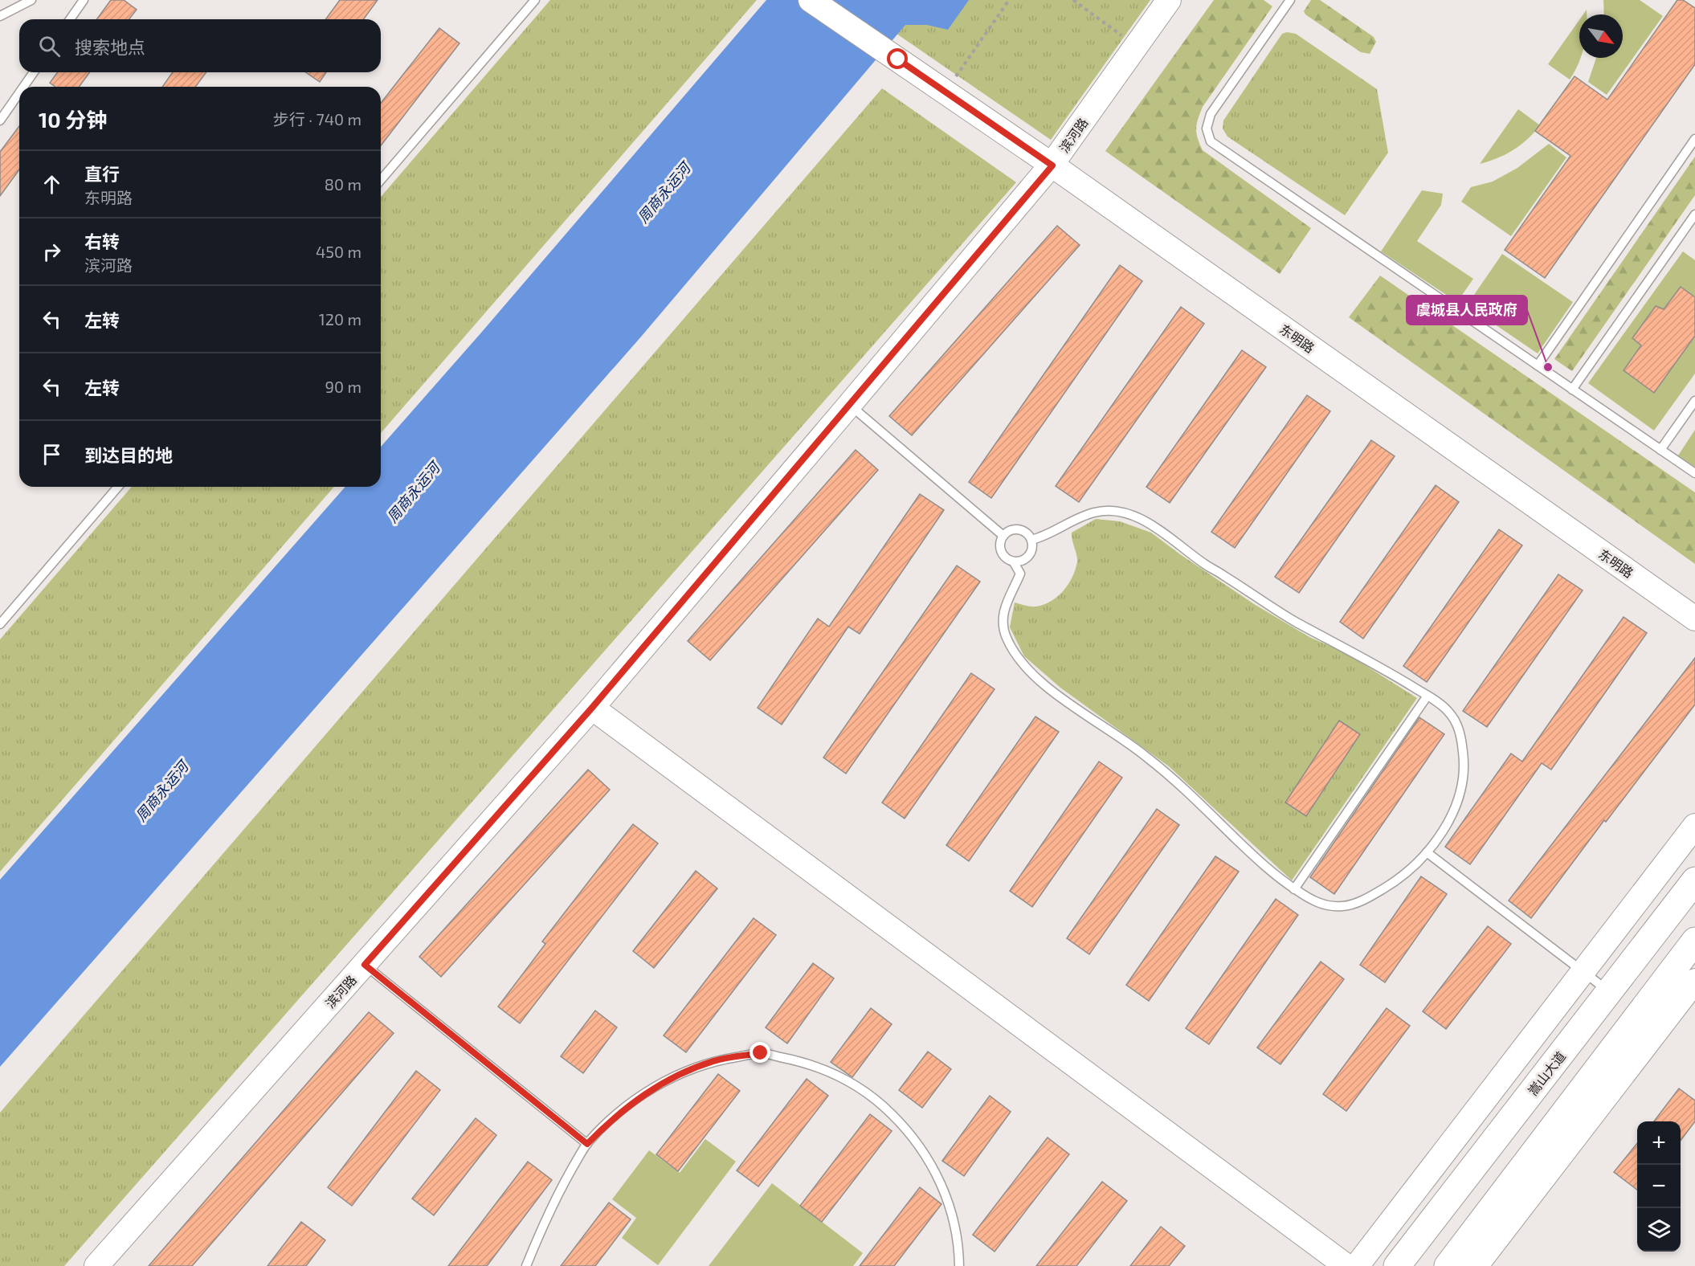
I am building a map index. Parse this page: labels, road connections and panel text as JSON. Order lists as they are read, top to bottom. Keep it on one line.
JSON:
{"streets":{"main road":["嵩山大道"],"street":["滨河路","东明路"]},"crossings":[["滨河路","东明路"]],"water":["周商永运河"],"places":["虞城县人民政府"],"north":"bottom right","page":{"search":"搜索地点","heading":["10 分钟","步行 · 740 m"],"list":[["直行","东明路","80 m"],["右转","滨河路","450 m"],["左转","120 m"],["左转","90 m"],"到达目的地"],"map_buttons":["+","−"]}}
